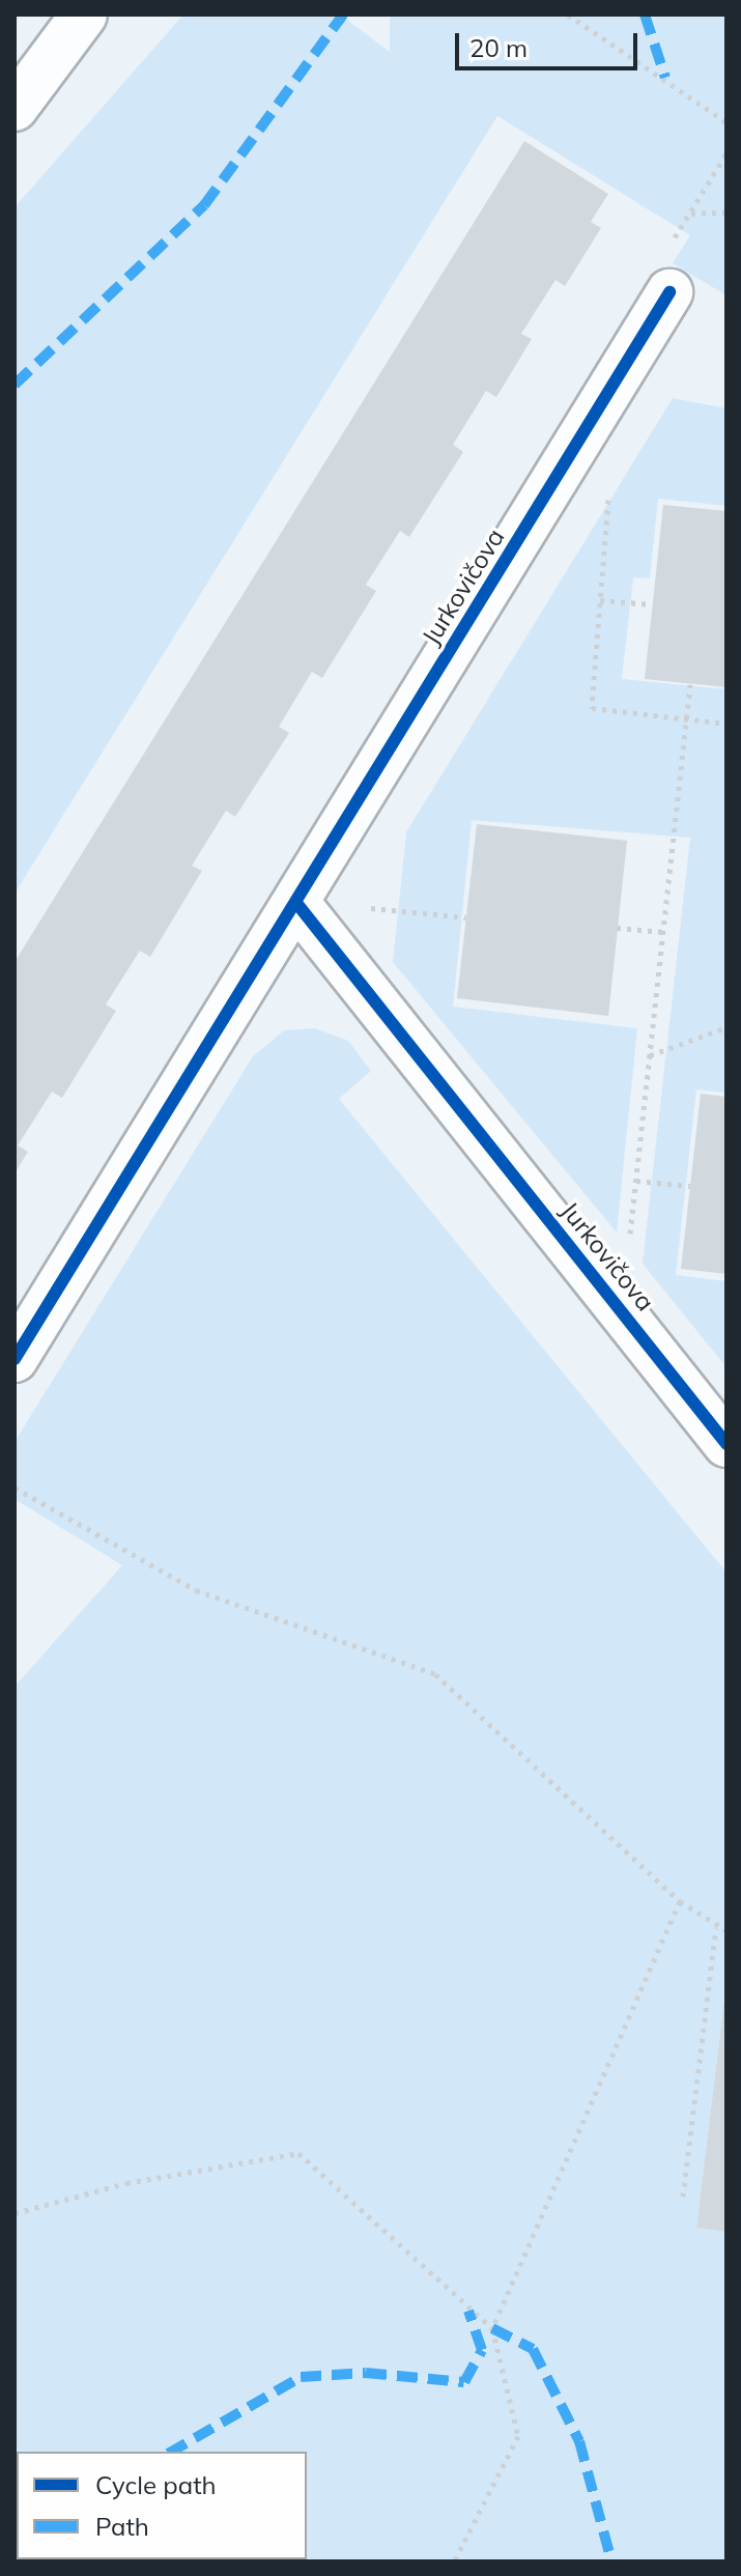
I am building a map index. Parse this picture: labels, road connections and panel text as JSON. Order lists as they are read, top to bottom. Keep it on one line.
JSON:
{"streets":{"street":["Jurkovičova"]},"legend":["Cycle path","Path"],"scale_bar":"20 m"}
